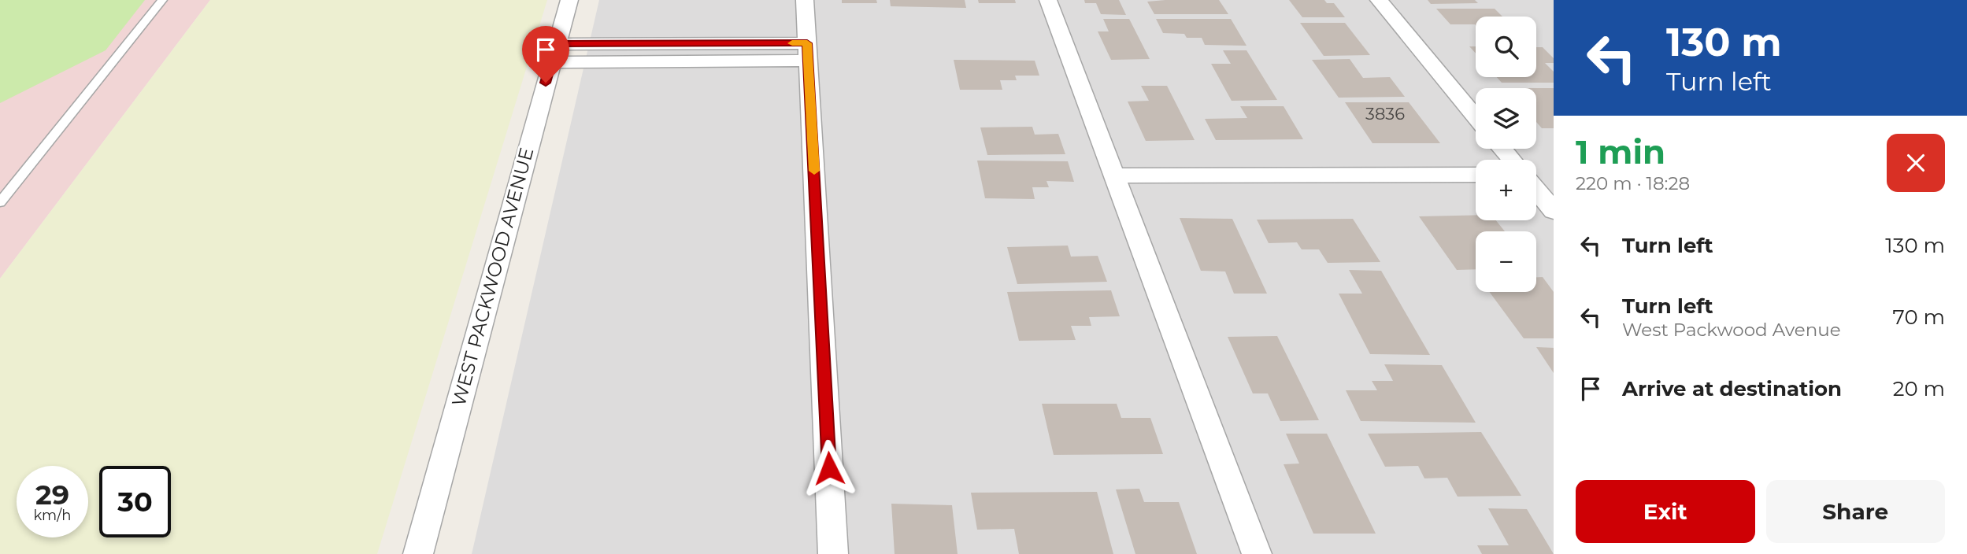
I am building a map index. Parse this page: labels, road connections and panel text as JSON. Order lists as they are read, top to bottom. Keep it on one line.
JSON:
{"streets":{"street":["WEST PACKWOOD AVENUE"]},"house_numbers":["3836"],"page":{"turn":["130 m","Turn left"],"map_buttons":["+","−"],"heading":["1 min","220 m · 18:28"],"list":[{"name":"Turn left","value":"130 m"},{"name":"Turn left","note":"West Packwood Avenue","value":"70 m"},{"name":"Arrive at destination","value":"20 m"}],"speed":"29 km/h","limit":"30","buttons":["Exit","Share"]}}
